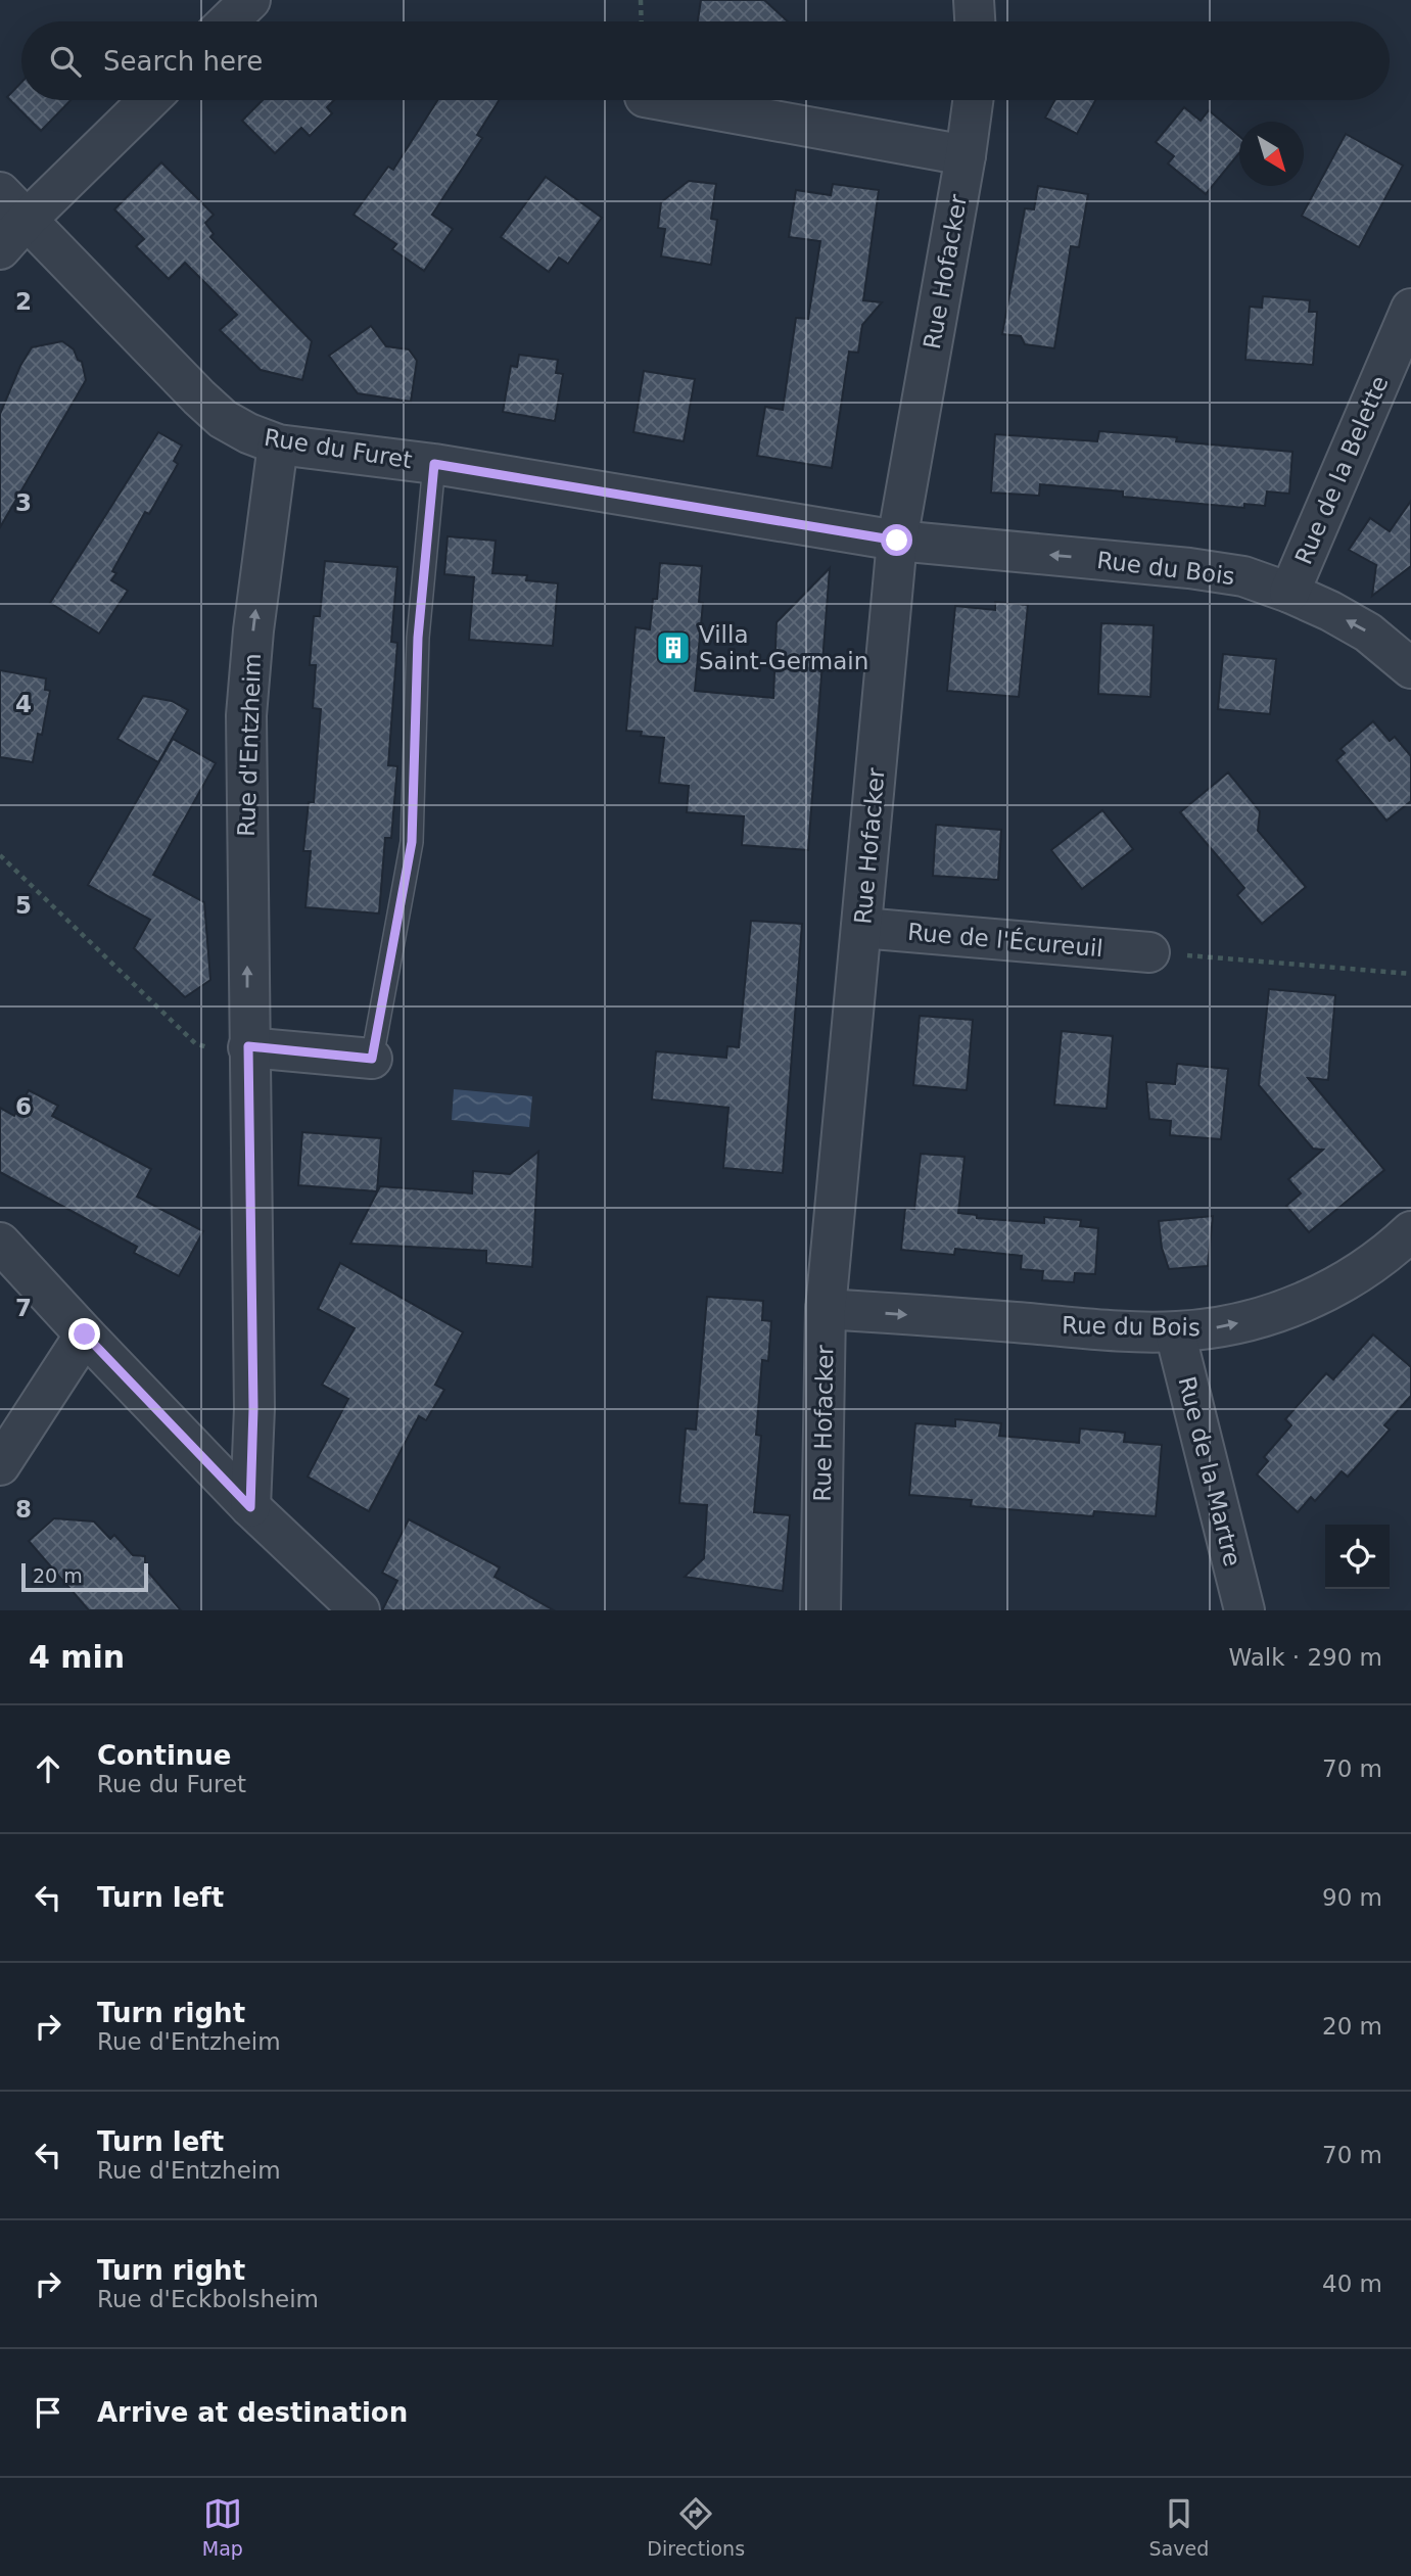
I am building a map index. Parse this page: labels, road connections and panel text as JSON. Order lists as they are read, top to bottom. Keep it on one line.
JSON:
{"streets":{"street":["Rue Hofacker","Rue du Furet","Rue de la Belette","Rue du Bois","Rue d'Entzheim","Rue de l'Écureuil","Rue de la Martre"]},"crossings":[["Rue Hofacker","Rue du Furet"],["Rue Hofacker","Rue du Bois"],["Rue Hofacker","Rue de l'Écureuil"],["Rue du Furet","Rue du Bois"],["Rue du Furet","Rue d'Entzheim"],["Rue de la Belette","Rue du Bois"],["Rue du Bois","Rue de la Martre"]],"one_way":["Rue d'Entzheim"],"places":{"building":["Villa Saint-Germain"]},"scale_bar":"20 m","north":"bottom right","page":{"search":"Search here","scale":"20 m","heading":["4 min","Walk · 290 m"],"list":[["Continue","Rue du Furet","70 m"],["Turn left","90 m"],["Turn right","Rue d'Entzheim","20 m"],["Turn left","Rue d'Entzheim","70 m"],["Turn right","Rue d'Eckbolsheim","40 m"],"Arrive at destination"],"nav":["Map","Directions","Saved"]},"grid":{"rows":["2","3","4","5","6","7","8"]}}
